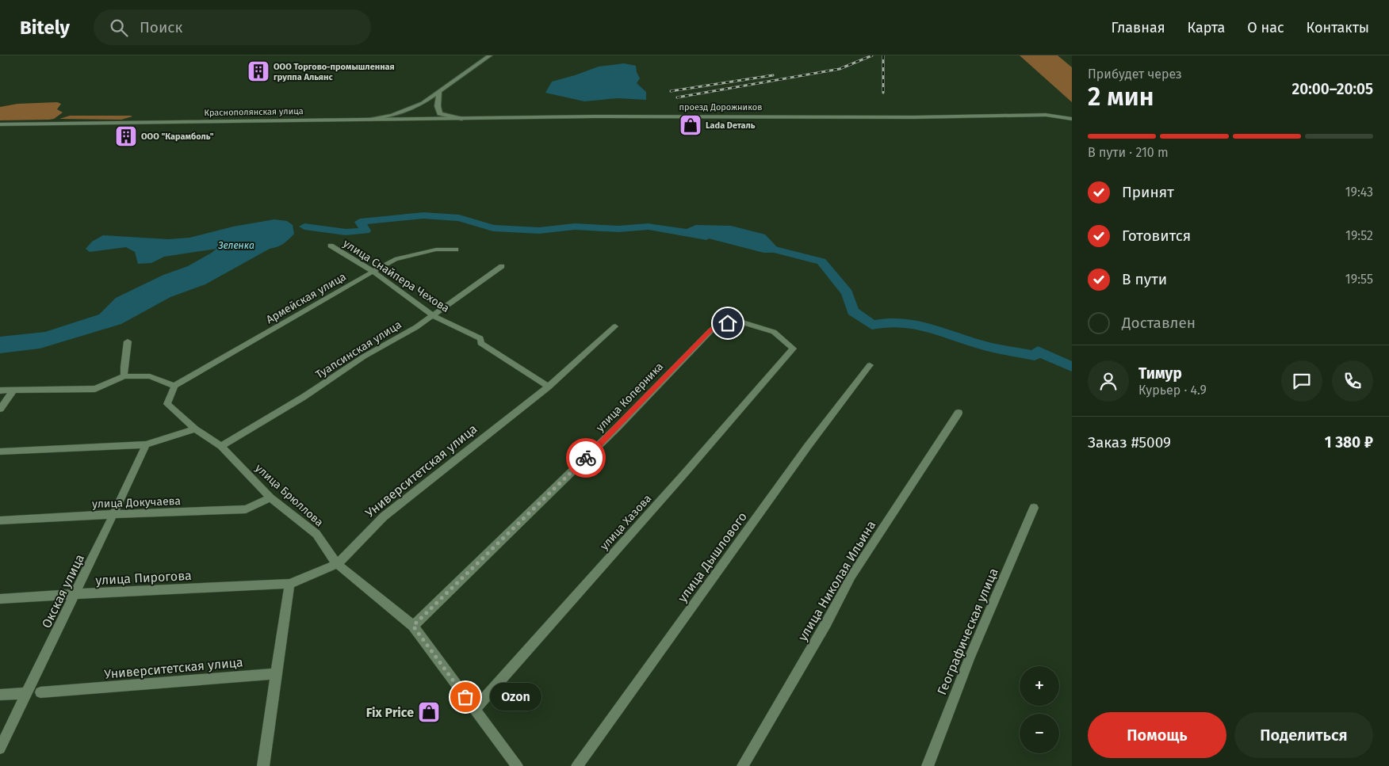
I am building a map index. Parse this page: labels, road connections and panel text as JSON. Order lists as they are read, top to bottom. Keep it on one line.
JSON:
{"streets":{"main road":["проезд Дорожников","Краснополянская улица"],"street":["улица Снайпера Чехова","Армейская улица","Туапсинская улица","улица Коперника","Университетская улица","улица Брюллова","улица Докучаева","улица Хазова","улица Дышлового","улица Пирогова","улица Николая Ильина","Окская улица","Географическая улица"]},"crossings":[["проезд Дорожников","Краснополянская улица"],["улица Снайпера Чехова","Армейская улица"],["улица Снайпера Чехова","Туапсинская улица"],["улица Снайпера Чехова","Университетская улица"],["Армейская улица","улица Брюллова"],["Туапсинская улица","улица Брюллова"],["улица Коперника","улица Брюллова"],["улица Коперника","улица Хазова"],["Университетская улица","улица Брюллова"],["Университетская улица","улица Пирогова"],["улица Брюллова","улица Докучаева"],["улица Брюллова","улица Хазова"],["улица Докучаева","Окская улица"],["улица Пирогова","Окская улица"]],"water":["Зеленка"],"places":{"building":["ООО Торгово-промышленная группа Альянс","ООО \"Карамболь\""],"shop":["Lada Dеталь","Fix Price"],"other":["Ozon"]},"page":{"header":"Bitely","search":"Поиск","nav":["Главная","Карта","О нас","Контакты"],"heading":["2 мин","Прибудет через","20:00–20:05"],"panel":["Тимур","Курьер · 4.9","Заказ #5009","1 380 ₽"],"bar":"В пути · 210 m","list":[["Принят","19:43"],["Готовится","19:52"],["В пути","19:55"],"Доставлен"],"map_buttons":["+","−"],"bubble":"Ozon","buttons":["Помощь","Поделиться"]}}
